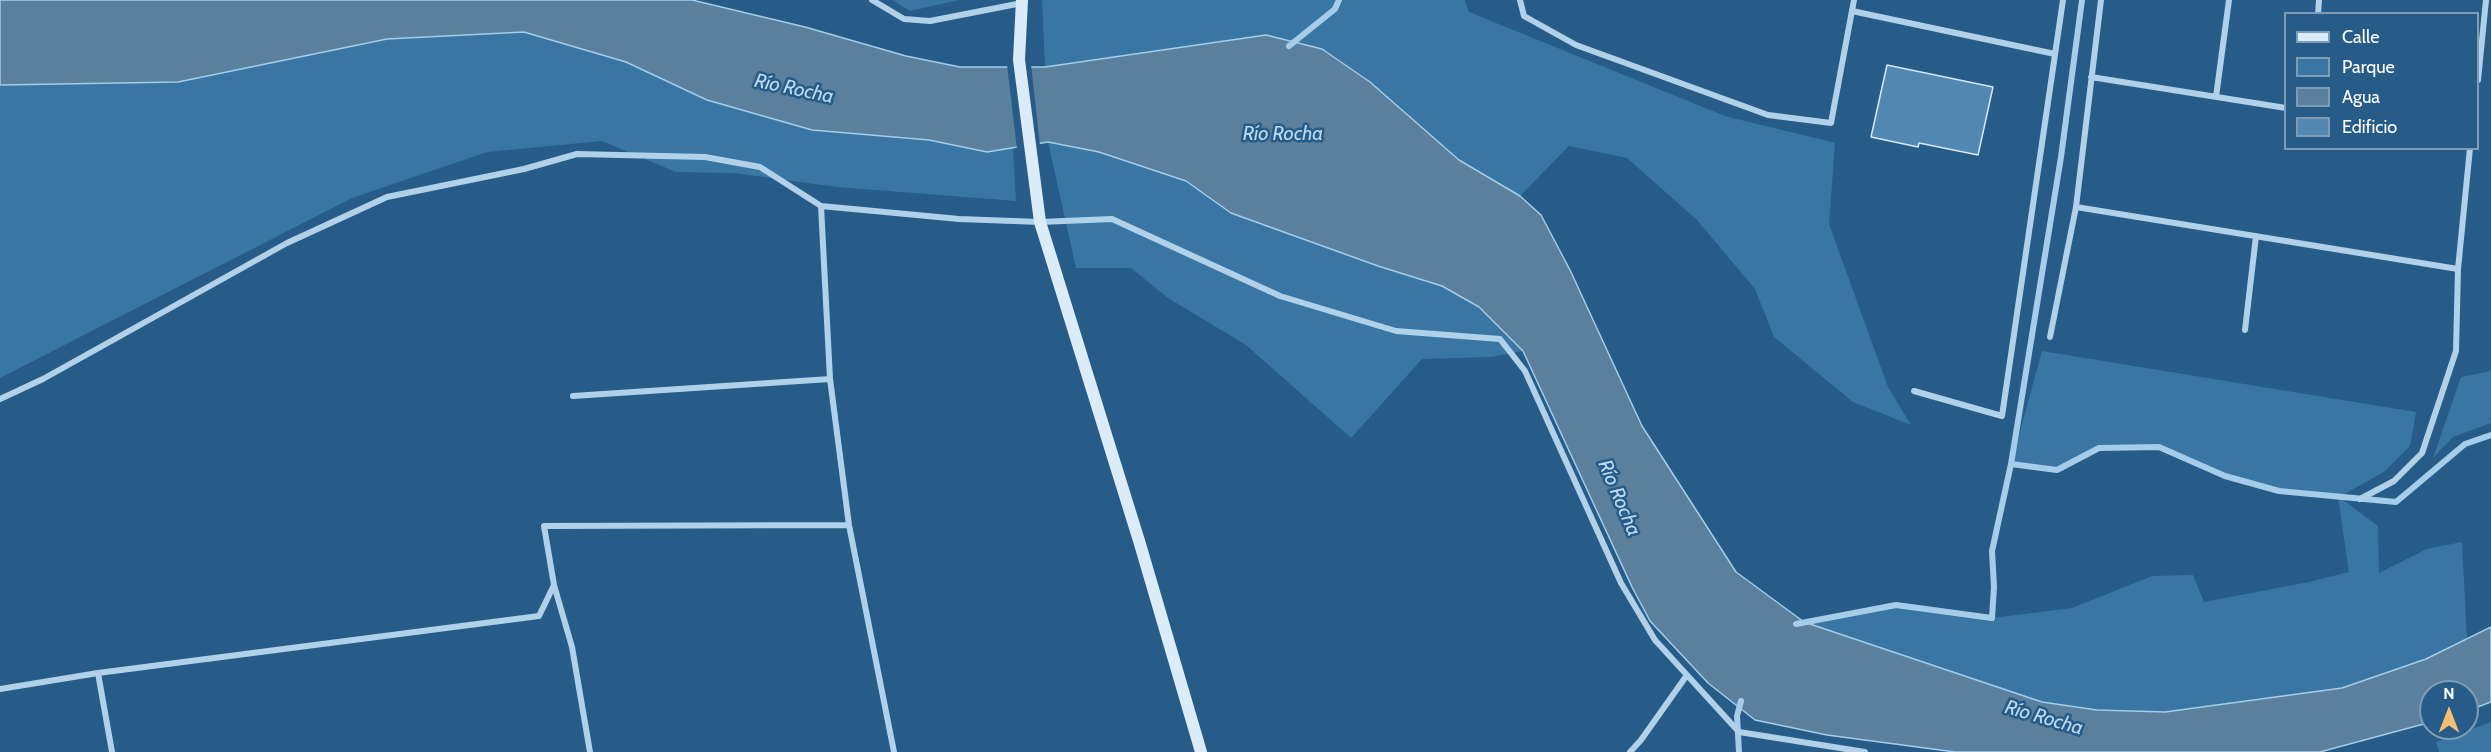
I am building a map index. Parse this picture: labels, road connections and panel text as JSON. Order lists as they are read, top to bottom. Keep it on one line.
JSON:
{"water":["Río Rocha"],"legend":["Calle","Parque","Agua","Edificio"],"north":"top"}
